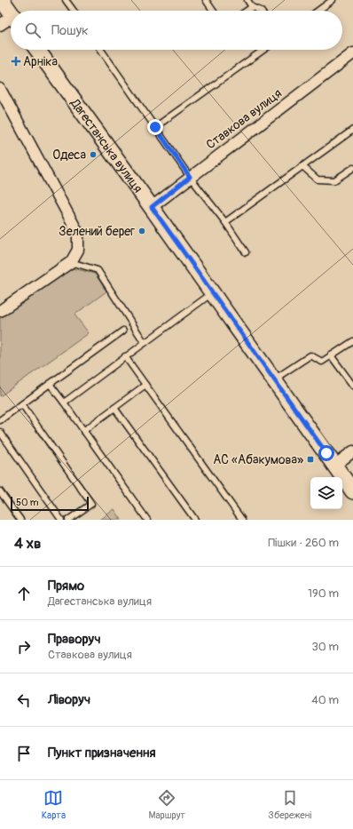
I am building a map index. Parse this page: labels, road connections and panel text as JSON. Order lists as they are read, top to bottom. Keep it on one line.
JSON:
{"streets":{"street":["Ставкова вулиця","Дагестанська вулиця"]},"crossings":[["Ставкова вулиця","Дагестанська вулиця"]],"places":{"health":["Арніка"],"other":["Одеса","Зелений берег"],"transit":["АС «Абакумова»"]},"scale_bar":"50 m","page":{"search":"Пошук","scale":"50 m","heading":["4 хв","Пішки · 260 m"],"list":[["Прямо","Дагестанська вулиця","190 m"],["Праворуч","Ставкова вулиця","30 m"],["Ліворуч","40 m"],"Пункт призначення"],"nav":["Карта","Маршрут","Збережені"]}}
